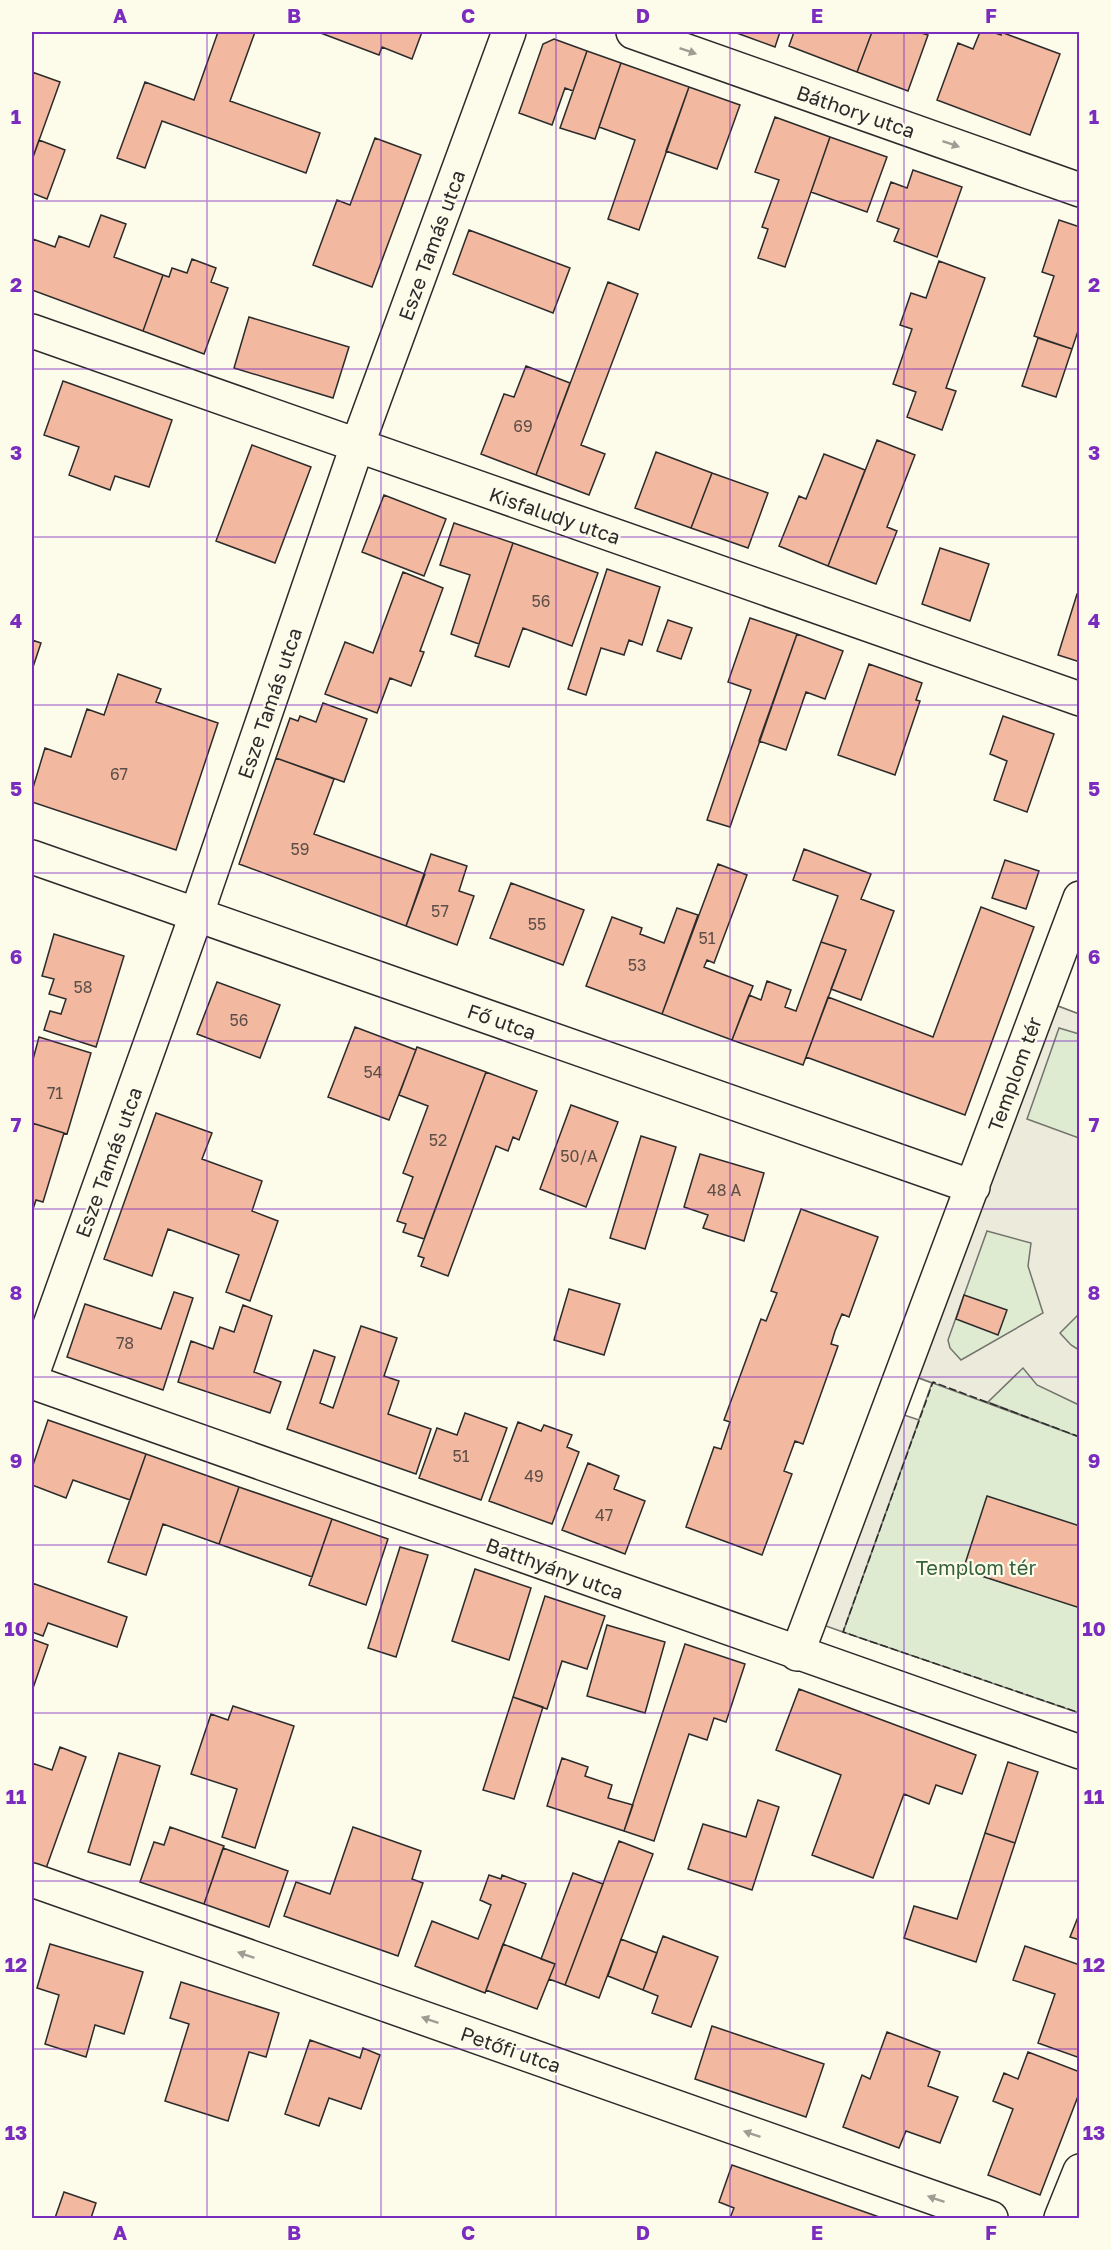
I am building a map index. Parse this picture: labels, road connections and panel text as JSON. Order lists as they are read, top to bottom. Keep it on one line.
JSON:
{"streets":{"street":["Báthory utca","Esze Tamás utca","Kisfaludy utca","Fő utca","Templom tér","Batthyány utca","Petőfi utca"]},"crossings":[["Esze Tamás utca","Kisfaludy utca"],["Esze Tamás utca","Fő utca"],["Fő utca","Templom tér"],["Templom tér","Batthyány utca"]],"one_way":["Báthory utca","Petőfi utca"],"parks":["Templom tér"],"house_numbers":["69","56","67","59","57","55","51","53","58","56","54","71","52","50/A","48 A","78","51","49","47"],"grid":{"columns":["A","B","C","D","E","F"],"rows":["1","2","3","4","5","6","7","8","9","10","11","12","13"]}}
